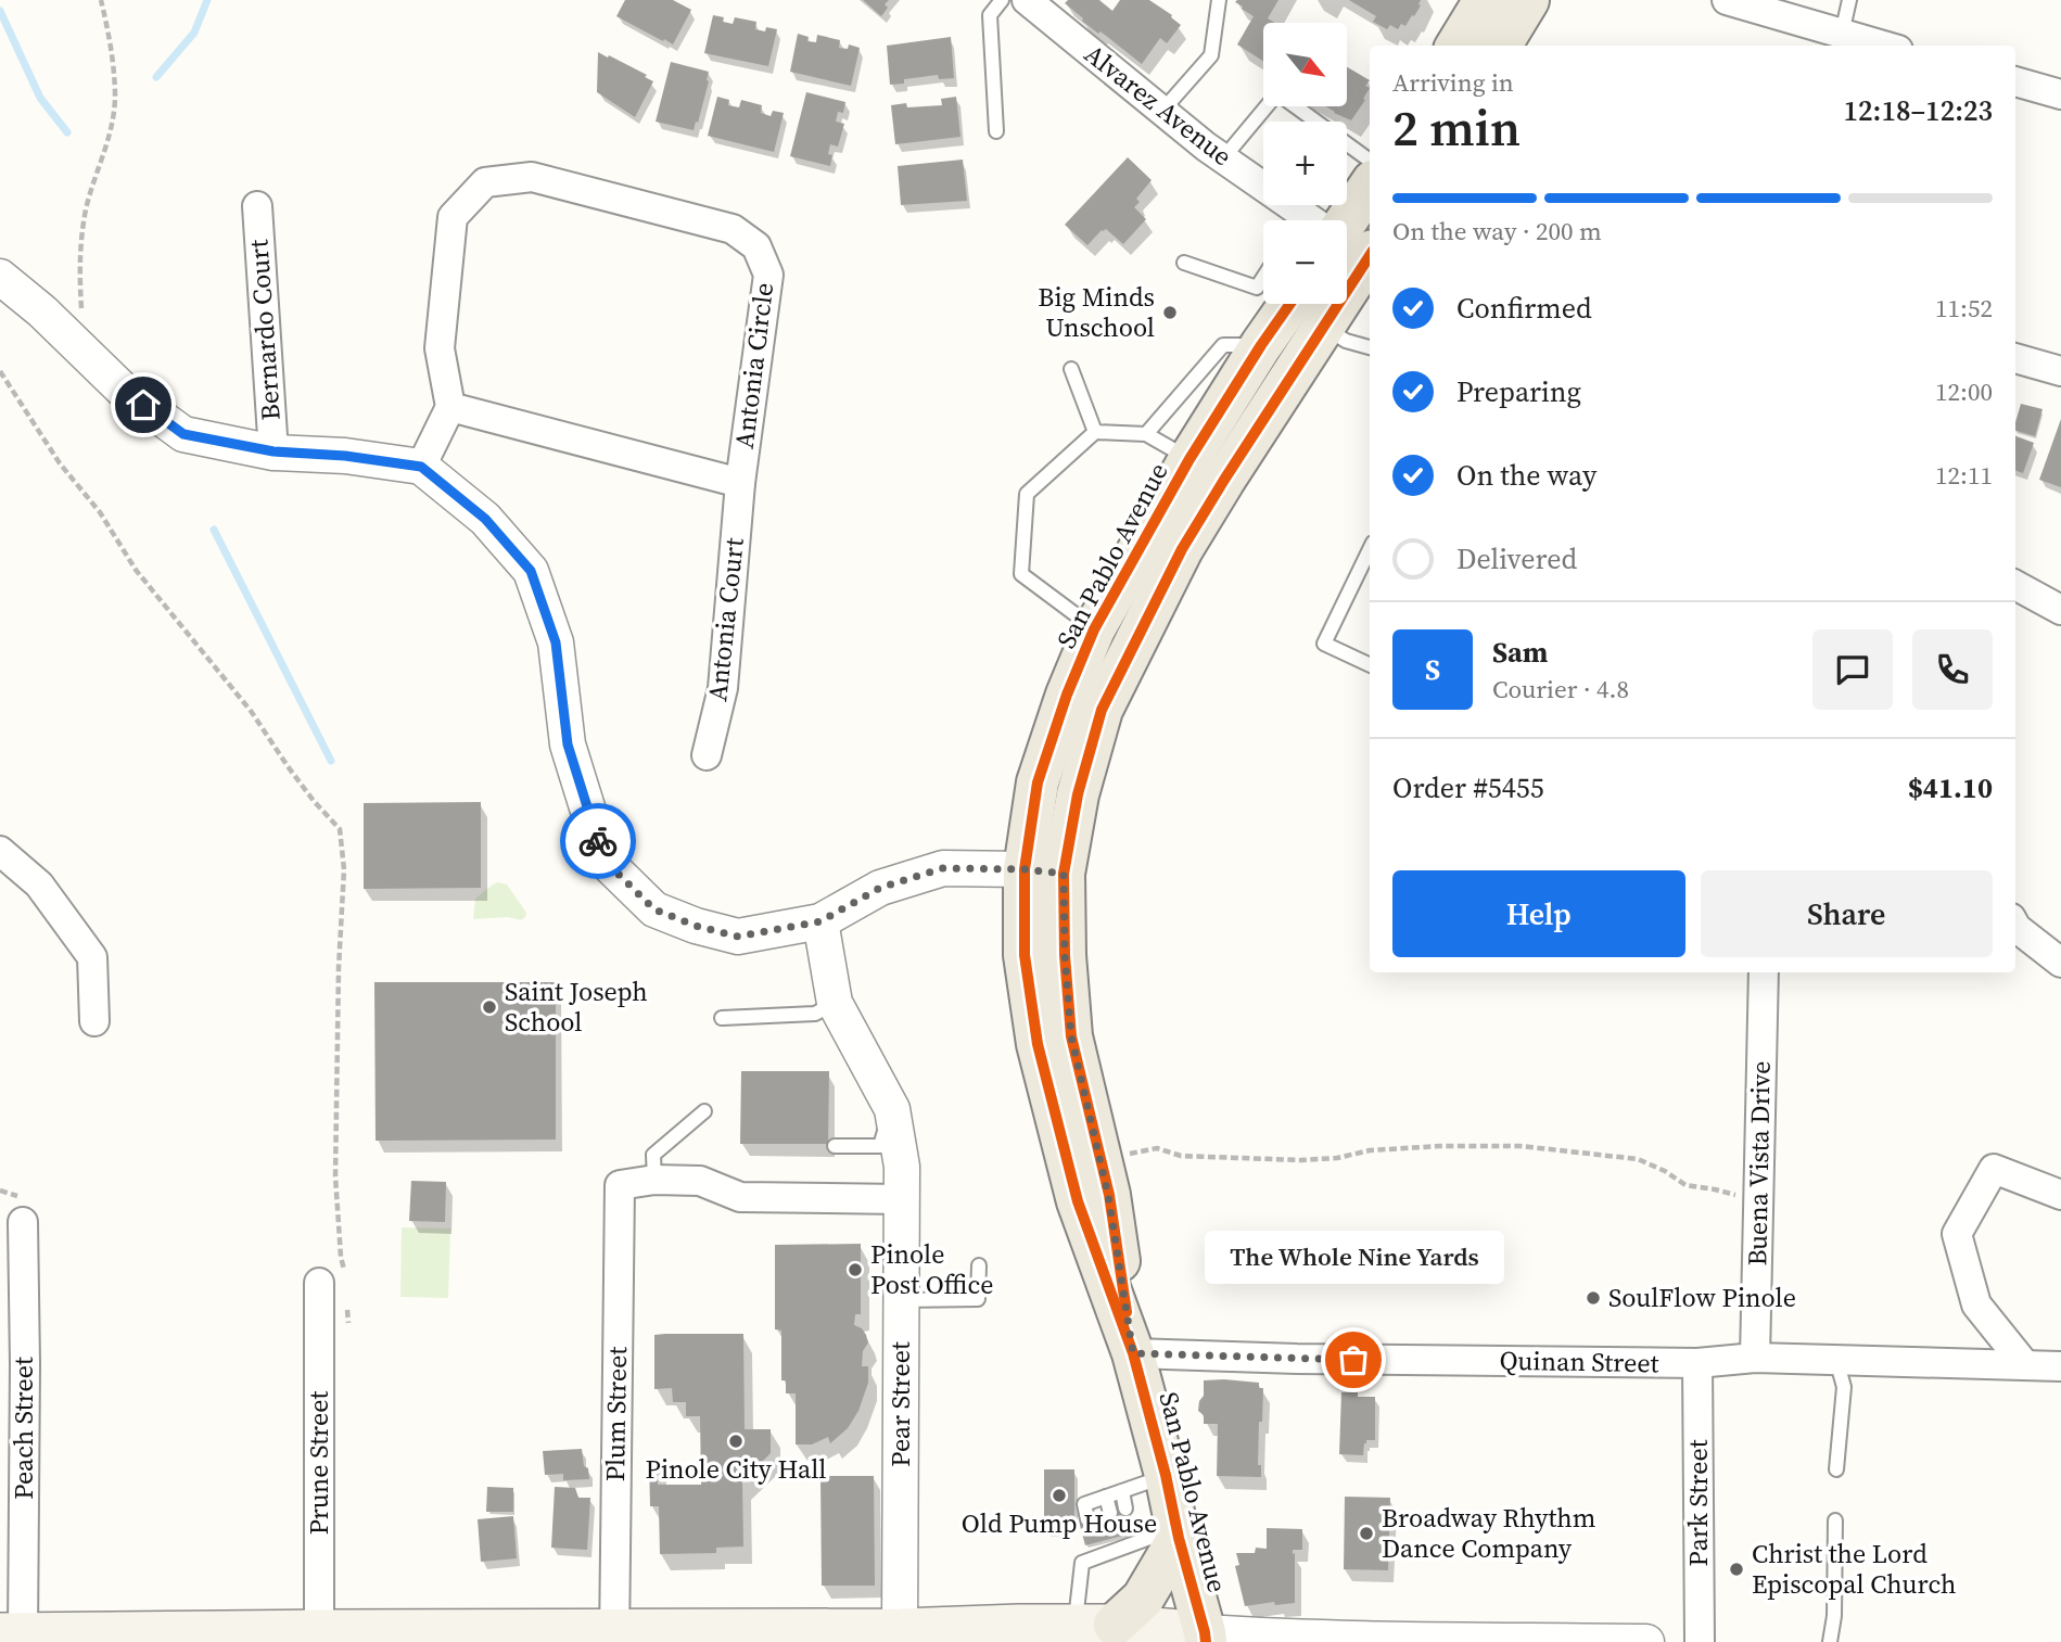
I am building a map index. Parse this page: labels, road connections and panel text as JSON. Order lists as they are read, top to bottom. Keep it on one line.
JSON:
{"streets":{"main road":["San Pablo Avenue"],"street":["Alvarez Avenue","Bernardo Court","Antonia Circle","Antonia Court","Buena Vista Drive","Quinan Street","Pear Street","Plum Street","Peach Street","Prune Street","Park Street"]},"crossings":[["Antonia Circle","Antonia Court"],["San Pablo Avenue","Quinan Street"],["Buena Vista Drive","Quinan Street"],["Quinan Street","Park Street"]],"places":["Big Minds Unschool","Saint Joseph School","Pinole Post Office","SoulFlow Pinole","The Whole Nine Yards","Pinole City Hall","Old Pump House","Broadway Rhythm Dance Company","Christ the Lord Episcopal Church"],"north":"bottom right","page":{"map_buttons":["+","−"],"heading":["2 min","Arriving in","12:18–12:23"],"panel":["Sam","Courier · 4.8","Order #5455","$41.10"],"bar":"On the way · 200 m","list":[["Confirmed","11:52"],["Preparing","12:00"],["On the way","12:11"],"Delivered"],"round":"S","buttons":["Help","Share"],"bubble":"The Whole Nine Yards"}}
